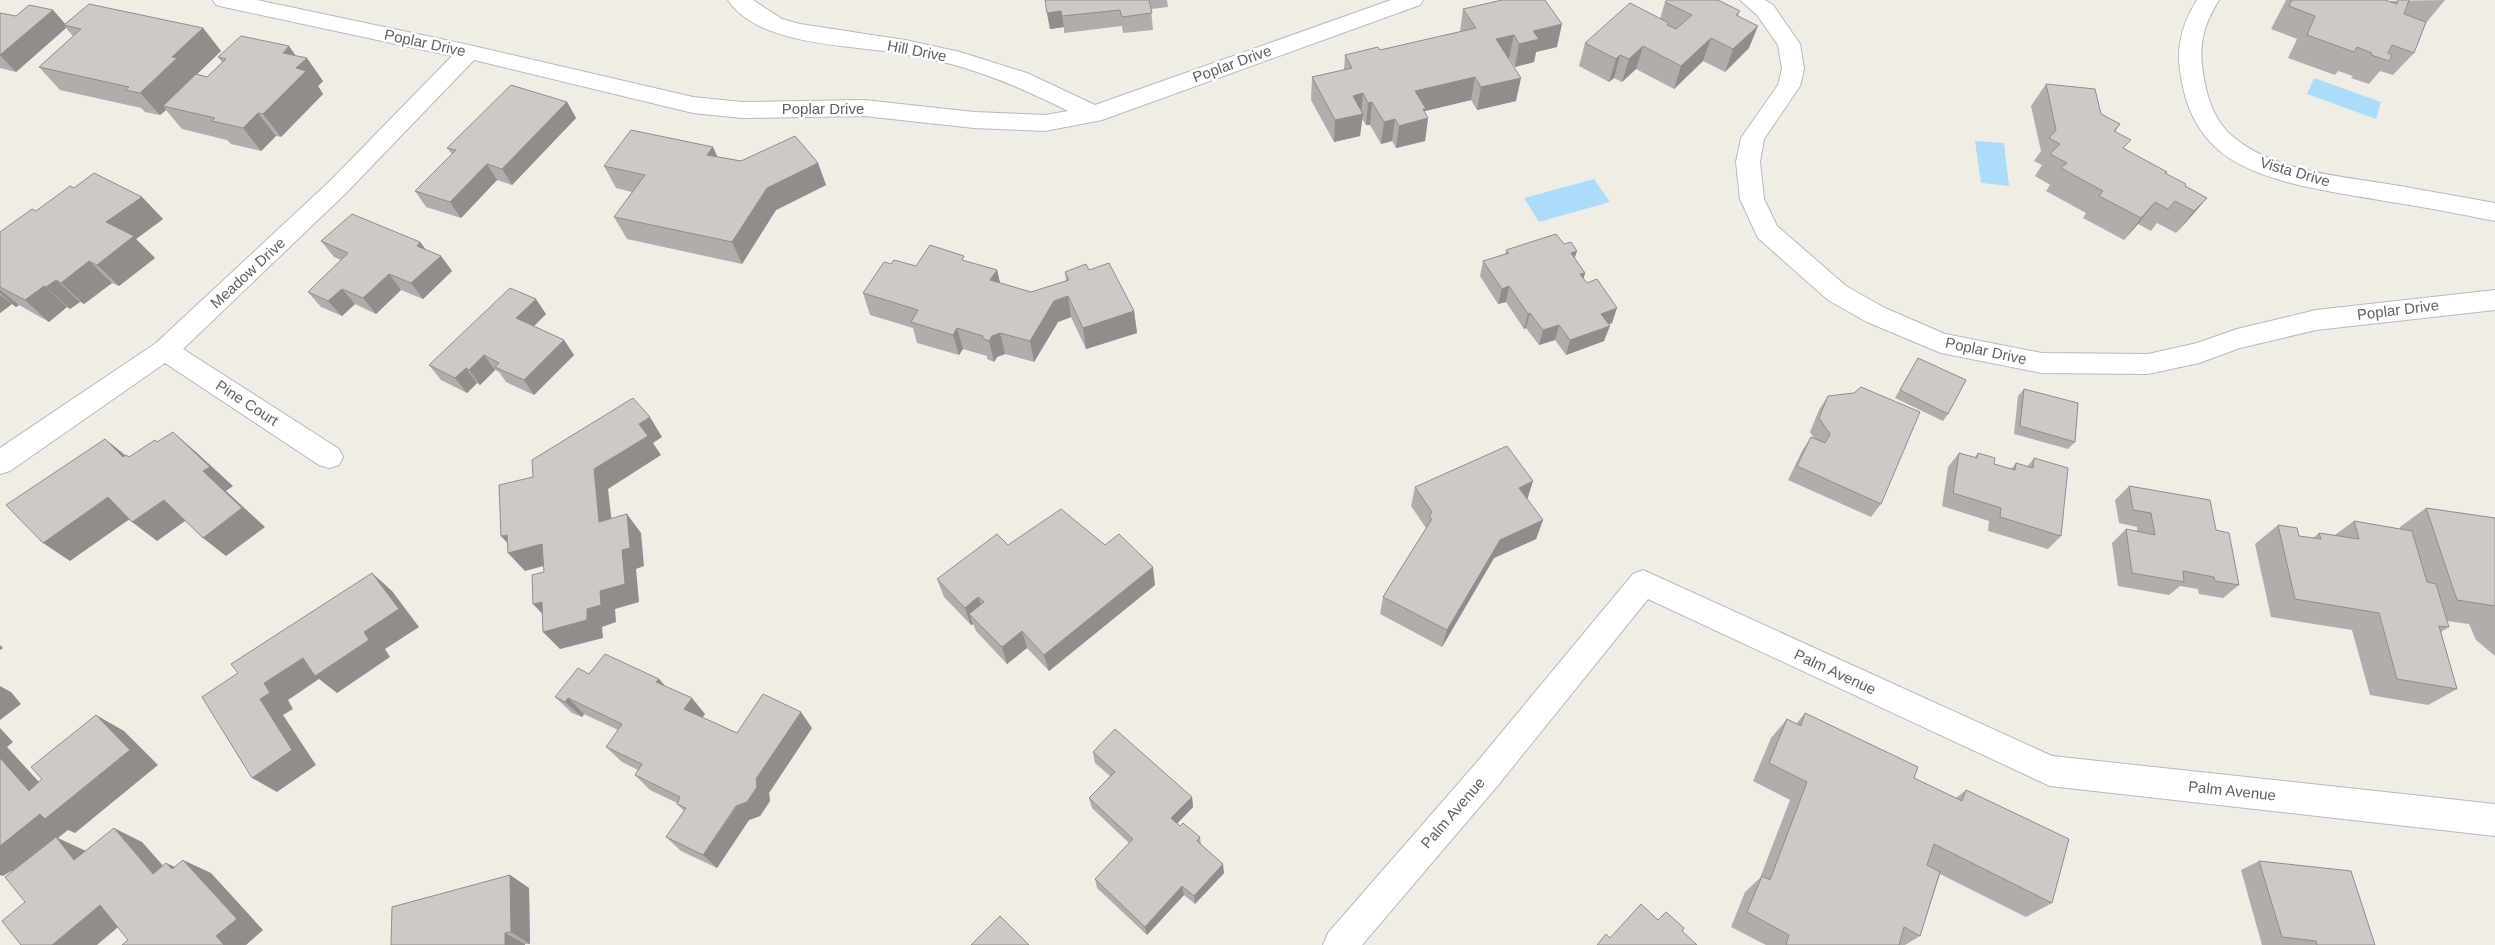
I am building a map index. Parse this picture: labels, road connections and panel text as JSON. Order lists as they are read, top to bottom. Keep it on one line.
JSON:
{"streets":{"street":["Poplar Drive","Hill Drive","Vista Drive","Meadow Drive","Pine Court","Palm Avenue"]},"crossings":[["Poplar Drive","Hill Drive"],["Poplar Drive","Meadow Drive"],["Meadow Drive","Pine Court"]]}
